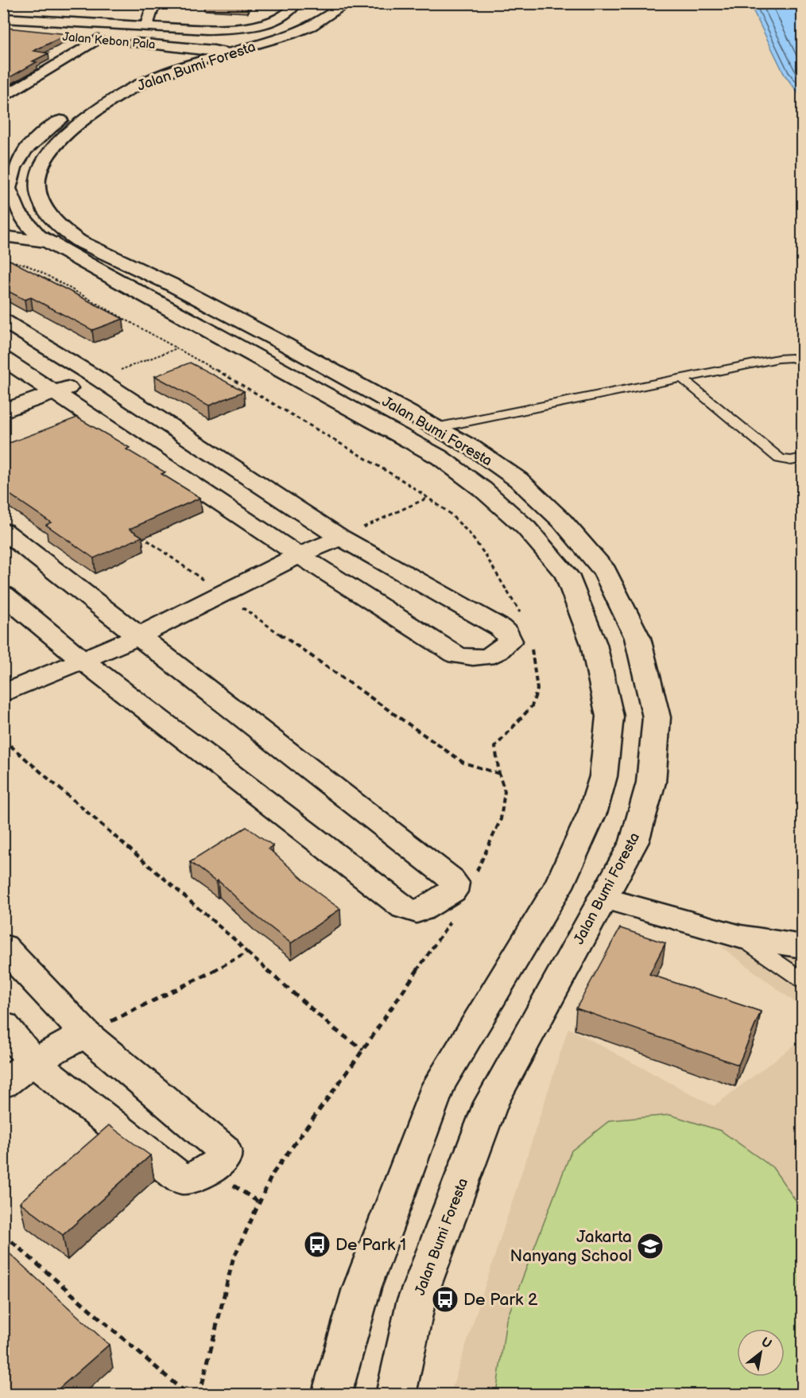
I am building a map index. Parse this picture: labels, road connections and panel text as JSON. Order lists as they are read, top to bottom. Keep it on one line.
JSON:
{"streets":{"main road":["Jalan Kebon Pala","Jalan Bumi Foresta"]},"crossings":[["Jalan Kebon Pala","Jalan Bumi Foresta"]],"places":{"bus stop":["De Park 1","De Park 2"],"school or university":["Jakarta Nanyang School"]},"north":"top right"}
